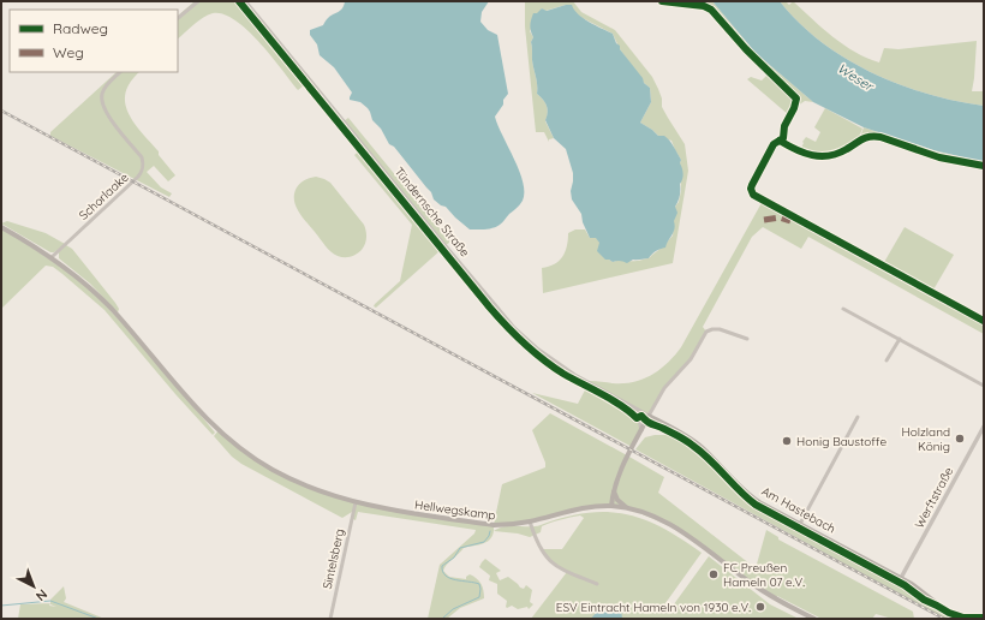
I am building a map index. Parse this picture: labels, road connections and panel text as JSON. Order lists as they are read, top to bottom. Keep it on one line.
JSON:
{"streets":{"main road":["Hellwegskamp","Am Hastebach"],"street":["Schorlaake","Tündernsche Straße","Werftstraße","Sintelsberg"]},"crossings":[["Schorlaake","Hellwegskamp"],["Tündernsche Straße","Am Hastebach"],["Werftstraße","Am Hastebach"],["Hellwegskamp","Sintelsberg"]],"water":["Weser"],"places":["Holzland König","Honig Baustoffe","FC Preußen Hameln 07 e.V.","ESV Eintracht Hameln von 1930 e.V."],"legend":["Radweg","Weg"],"north":"bottom right"}
